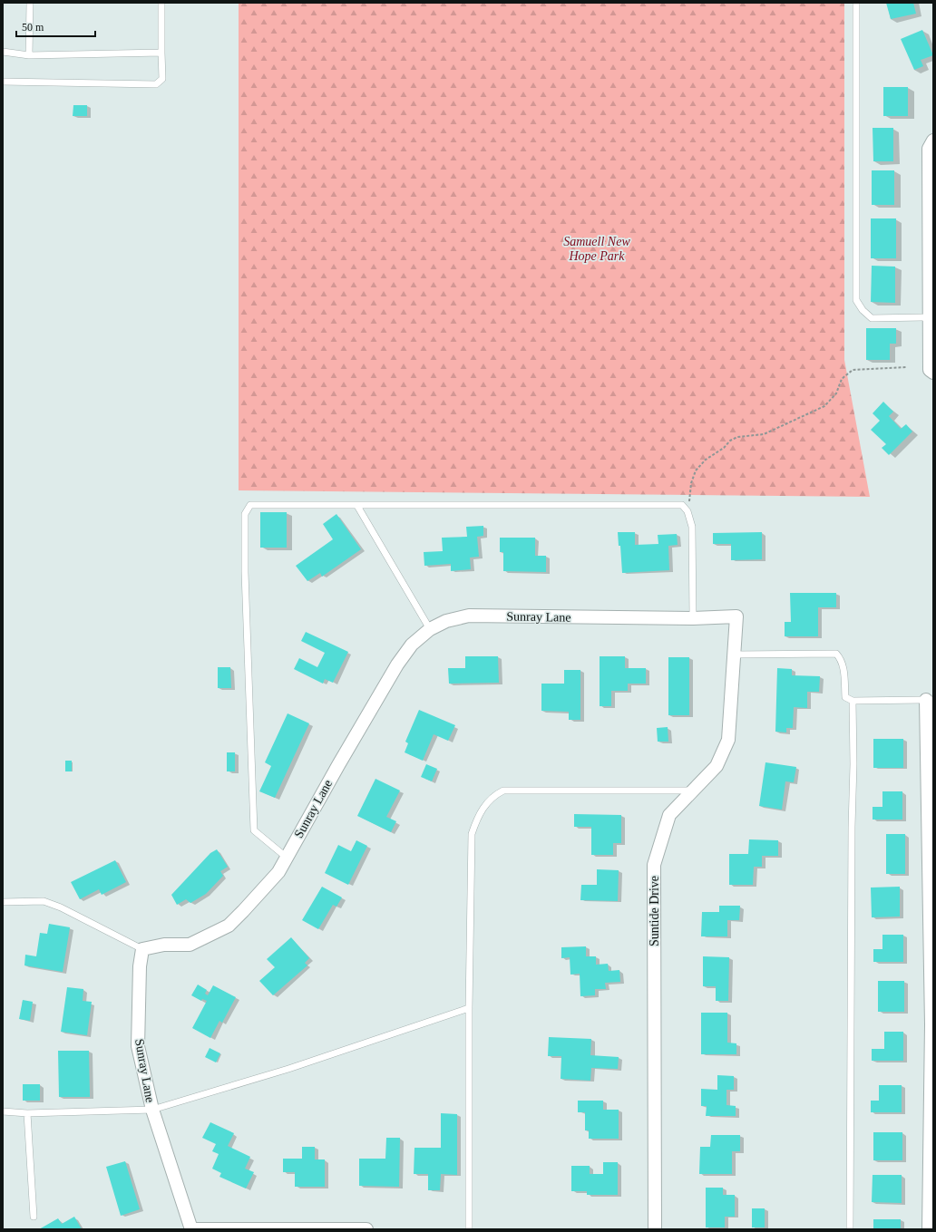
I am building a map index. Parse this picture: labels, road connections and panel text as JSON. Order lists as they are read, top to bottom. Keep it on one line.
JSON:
{"streets":{"street":["Sunray Lane","Suntide Drive"]},"crossings":[["Sunray Lane","Suntide Drive"]],"parks":["Samuell New Hope Park"],"scale_bar":"50 m"}
